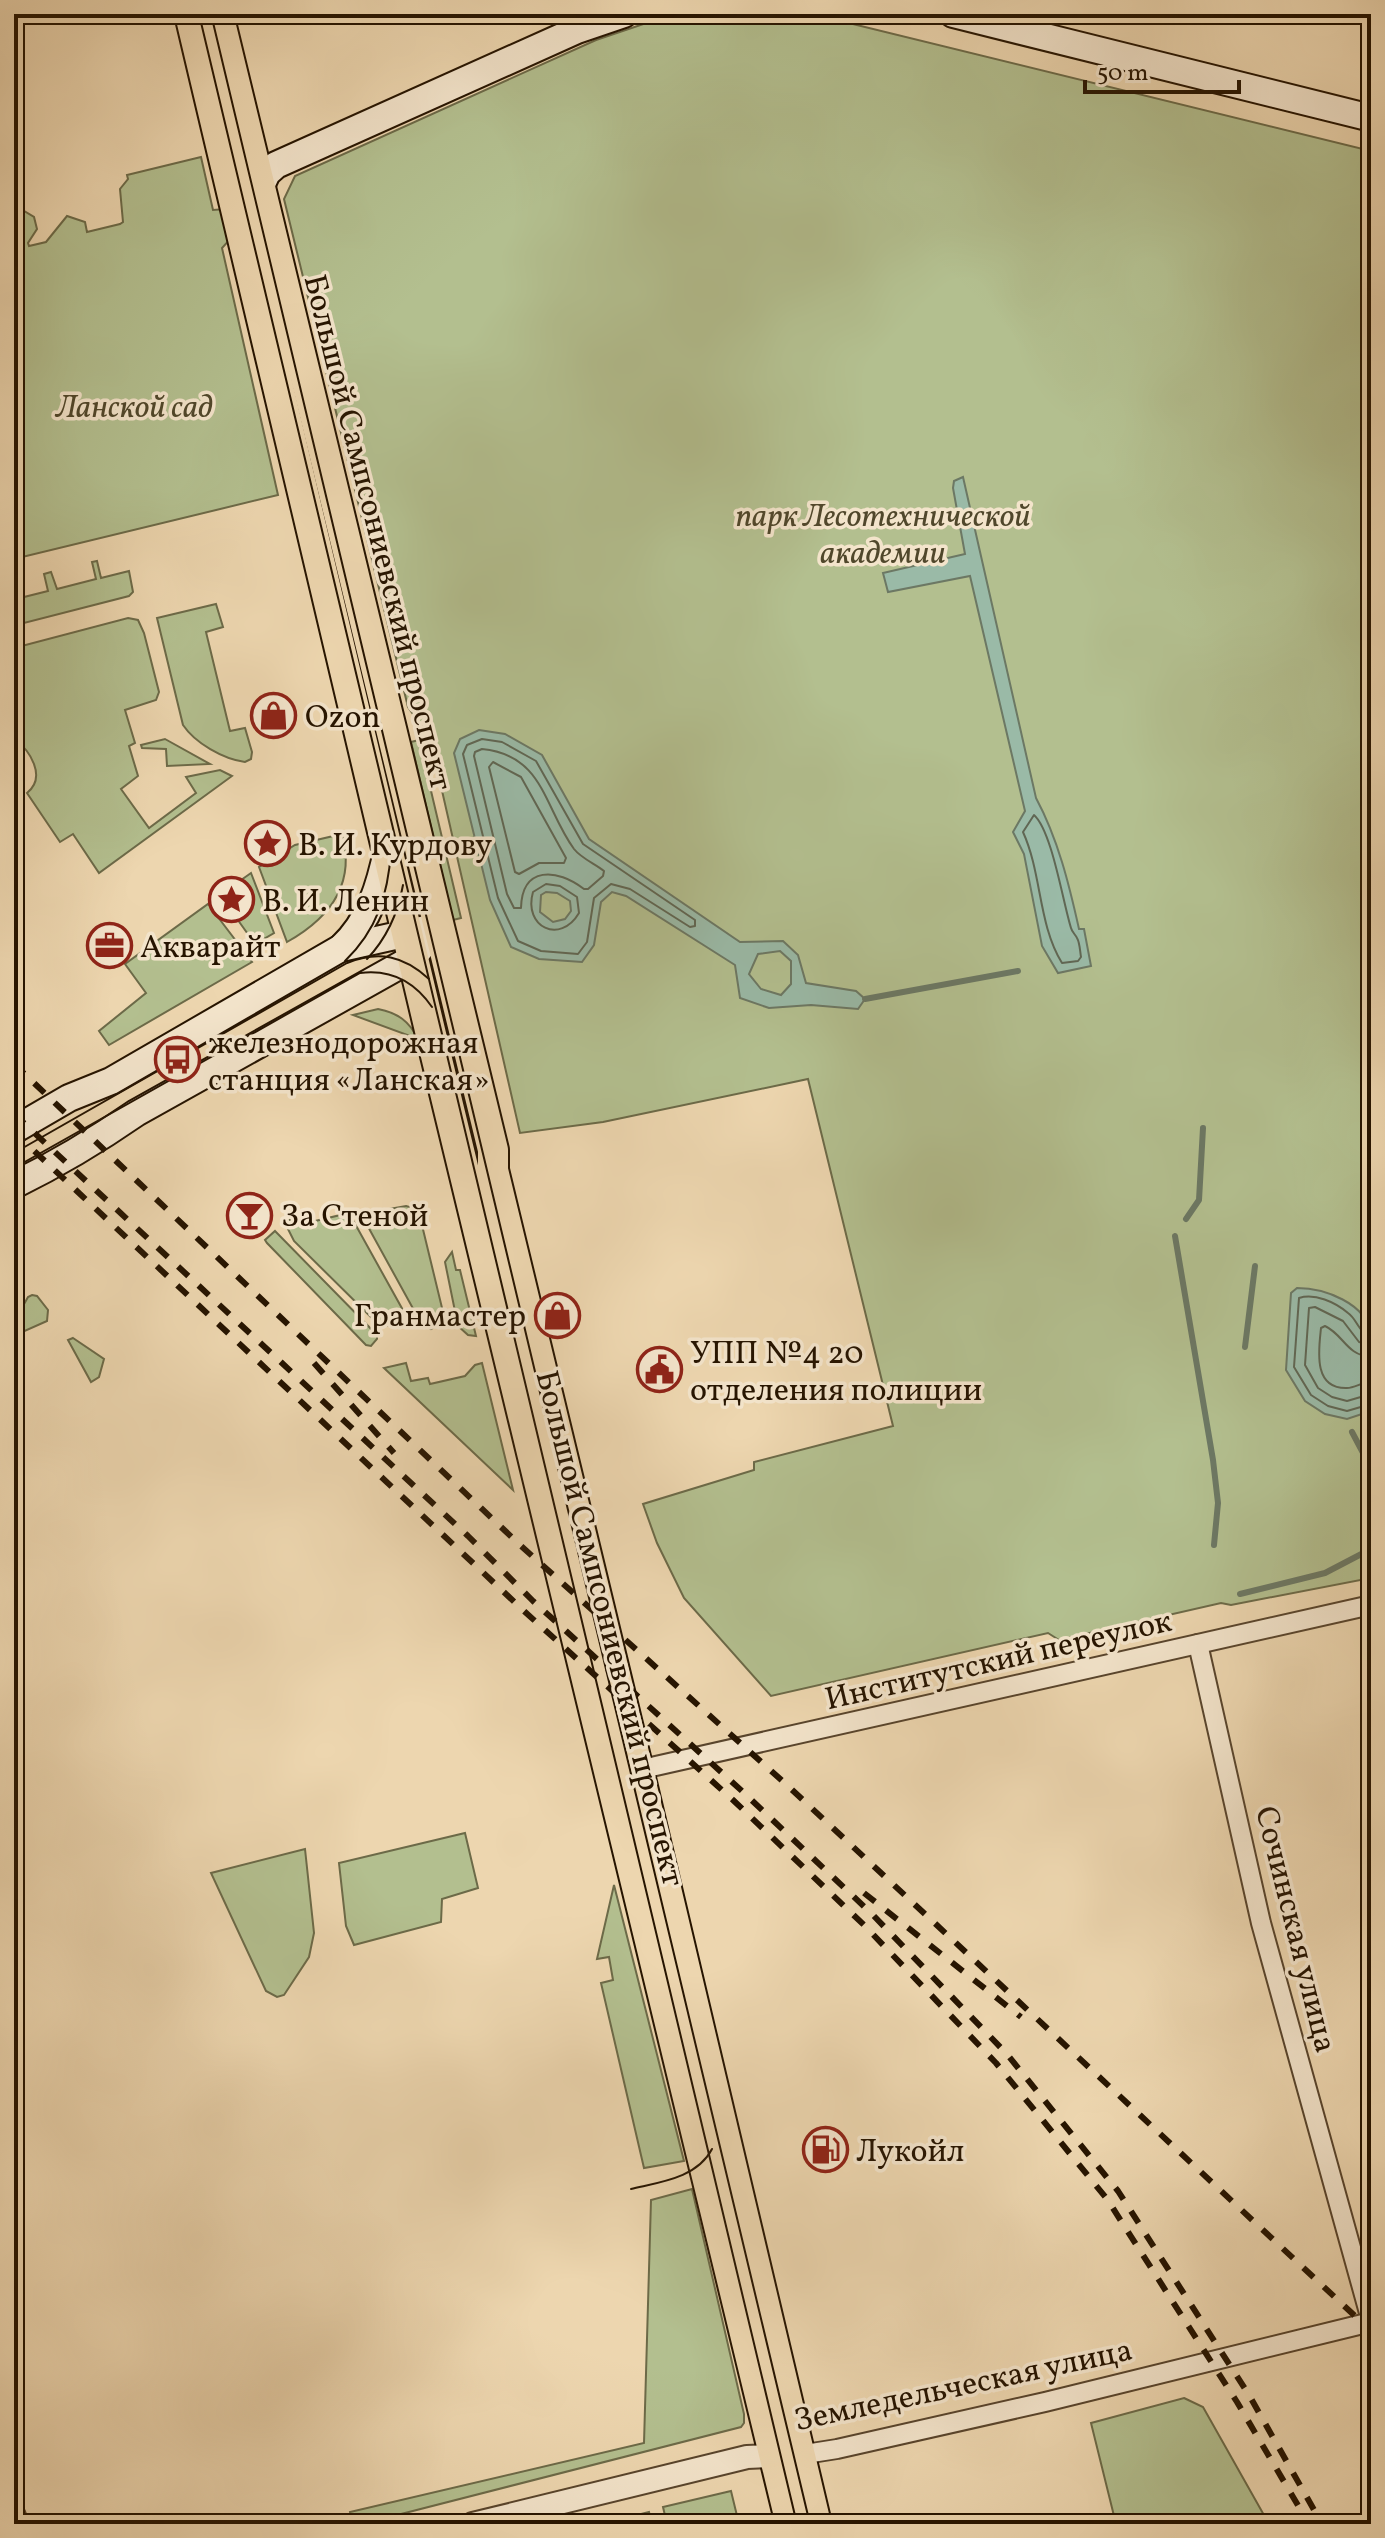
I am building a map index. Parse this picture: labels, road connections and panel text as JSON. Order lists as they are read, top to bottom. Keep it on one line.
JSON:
{"streets":{"main road":["Большой Сампсониевский проспект"],"street":["Институтский переулок","Сочинская улица","Земледельческая улица"]},"crossings":[["Большой Сампсониевский проспект","Институтский переулок"],["Большой Сампсониевский проспект","Земледельческая улица"],["Институтский переулок","Сочинская улица"],["Сочинская улица","Земледельческая улица"]],"parks":["Ланской сад","парк Лесотехнической академии"],"places":{"shop":["Ozon","Гранмастер"],"place":["В. И. Курдову","В. И. Ленин"],"office":["Акварайт"],"bus stop":["железнодорожная станция «Ланская»"],"bar":["За Стеной"],"public building":["УПП №4 20 отделения полиции"],"fuel station":["Лукойл"]},"scale_bar":"50 m"}
